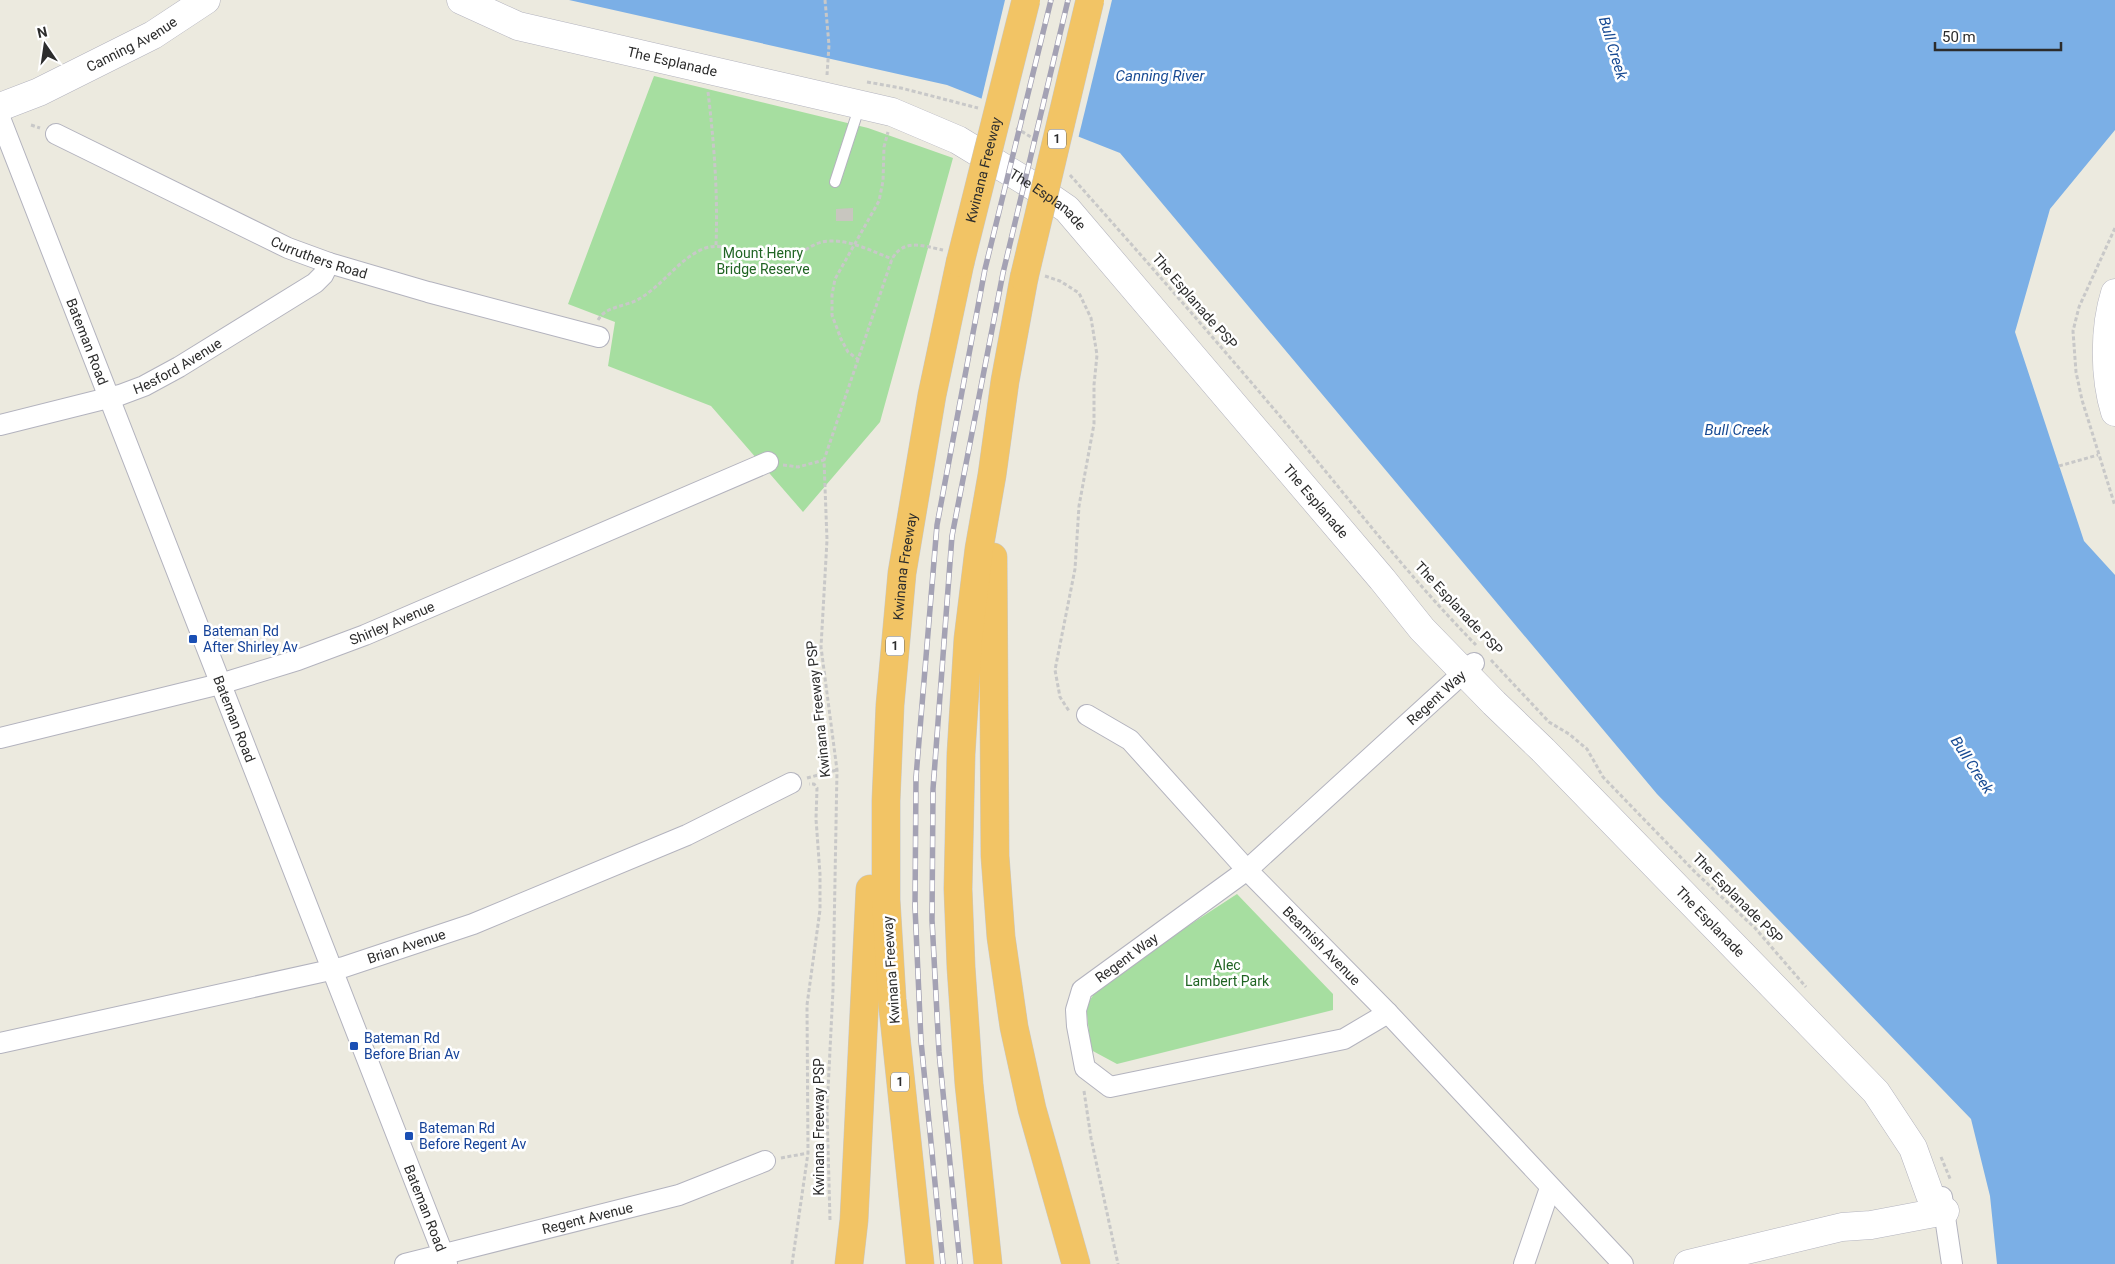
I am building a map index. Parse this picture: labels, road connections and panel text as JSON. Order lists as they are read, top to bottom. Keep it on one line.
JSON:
{"streets":{"highway":["1","Kwinana Freeway"],"street":["Canning Avenue","The Esplanade","Curruthers Road","Bateman Road","Hesford Avenue","Shirley Avenue","Regent Way","Beamish Avenue","Brian Avenue","Regent Avenue"],"path":["The Esplanade PSP","Kwinana Freeway PSP"]},"crossings":[["The Esplanade","The Esplanade PSP"],["The Esplanade","Regent Way"],["Curruthers Road","Hesford Avenue"],["The Esplanade PSP","Regent Way"],["Bateman Road","Hesford Avenue"],["Bateman Road","Shirley Avenue"],["Bateman Road","Brian Avenue"],["Bateman Road","Regent Avenue"],["Regent Way","Beamish Avenue"]],"water":["Bull Creek","Canning River"],"parks":["Mount Henry Bridge Reserve","Alec Lambert Park"],"places":{"transit":["Bateman Rd After Shirley Av","Bateman Rd Before Brian Av","Bateman Rd Before Regent Av"]},"scale_bar":"50 m","north":"top"}
